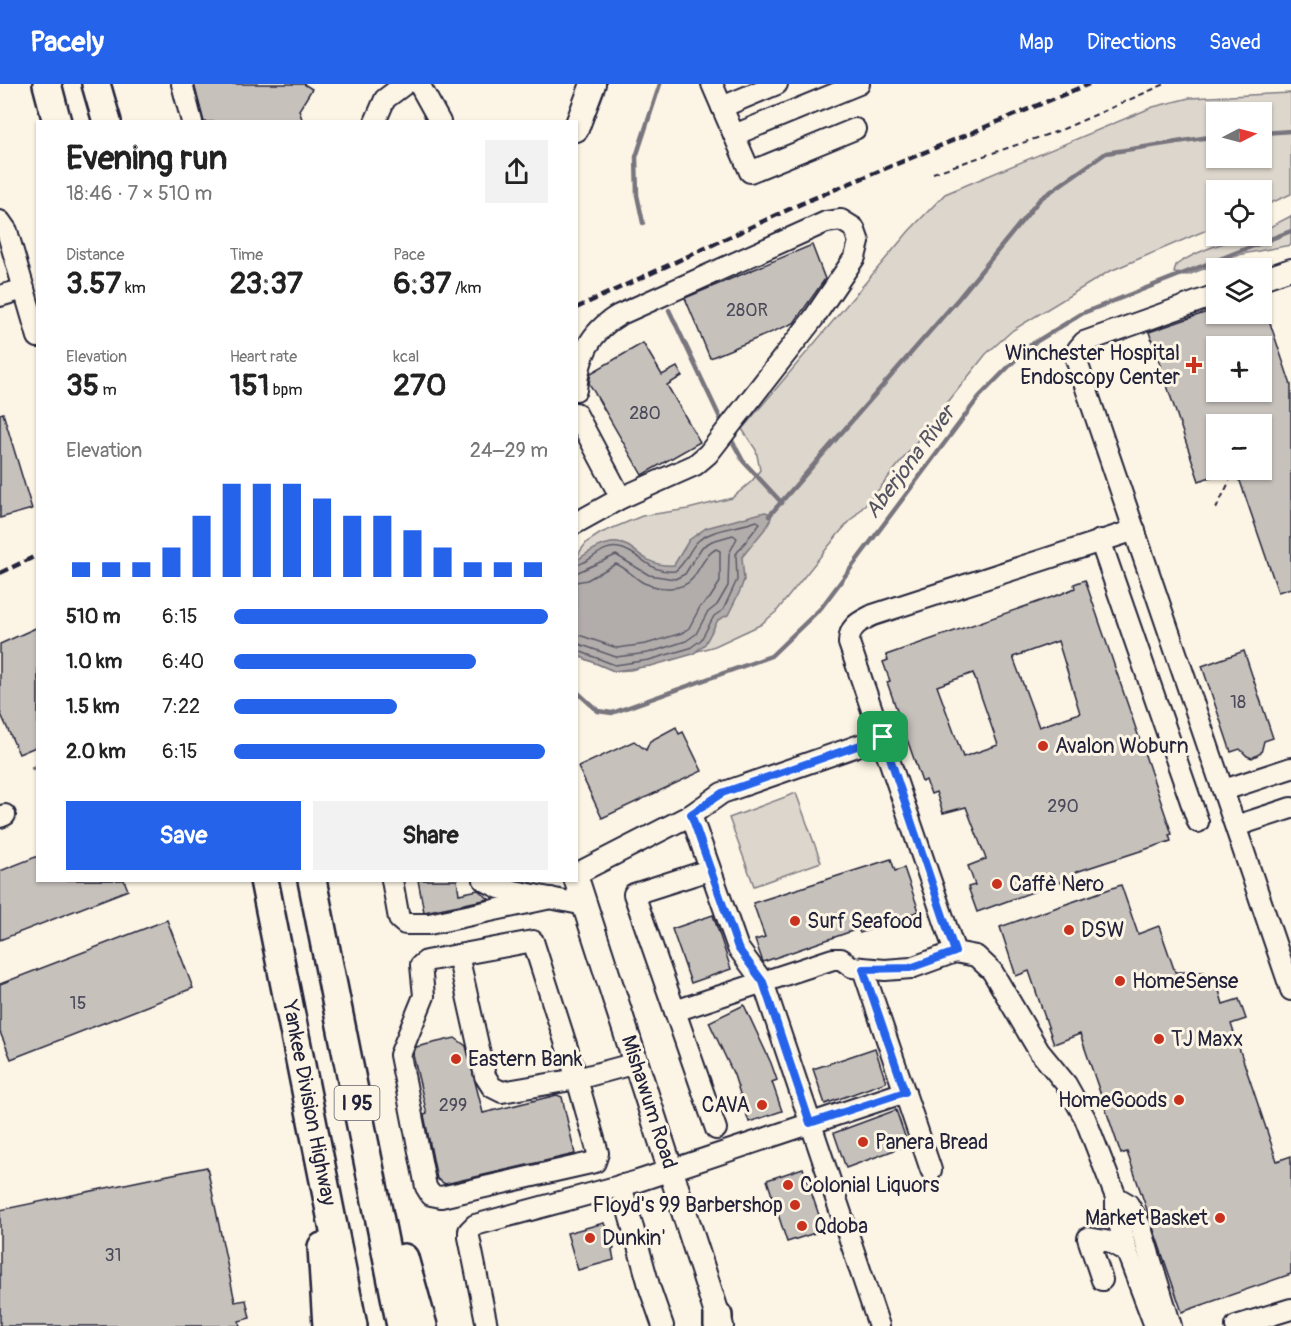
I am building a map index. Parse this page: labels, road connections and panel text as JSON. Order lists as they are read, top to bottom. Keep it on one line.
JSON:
{"streets":{"highway":["Yankee Division Highway","I 95"],"main road":["Mishawum Road"]},"water":["Aberjona River"],"places":{"health":["Winchester Hospital Endoscopy Center"],"other":["Avalon Woburn","Caffè Nero","Surf Seafood","DSW","HomeSense","TJ Maxx","Eastern Bank","HomeGoods","CAVA","Panera Bread","Colonial Liquors","Floyd's 99 Barbershop","Market Basket","Qdoba","Dunkin'"]},"house_numbers":["280R","280","18","290","15","299","31"],"north":"right","page":{"header":"Pacely","nav":["Map","Directions","Saved"],"map_buttons":["+","−"],"heading":["Evening run","18:46 · 7 × 510 m"],"stats":[["Distance","3.57 km"],["Time","23:37"],["Pace","6:37 /km"],["Elevation","35 m"],["Heart rate","151 bpm"],["kcal","270"]],"chart":["Elevation","24–29 m"],"list":[{"name":"510 m","note":"6:15"},{"name":"1.0 km","note":"6:40"},{"name":"1.5 km","note":"7:22"},{"name":"2.0 km","note":"6:15"}],"buttons":["Save","Share"]}}
